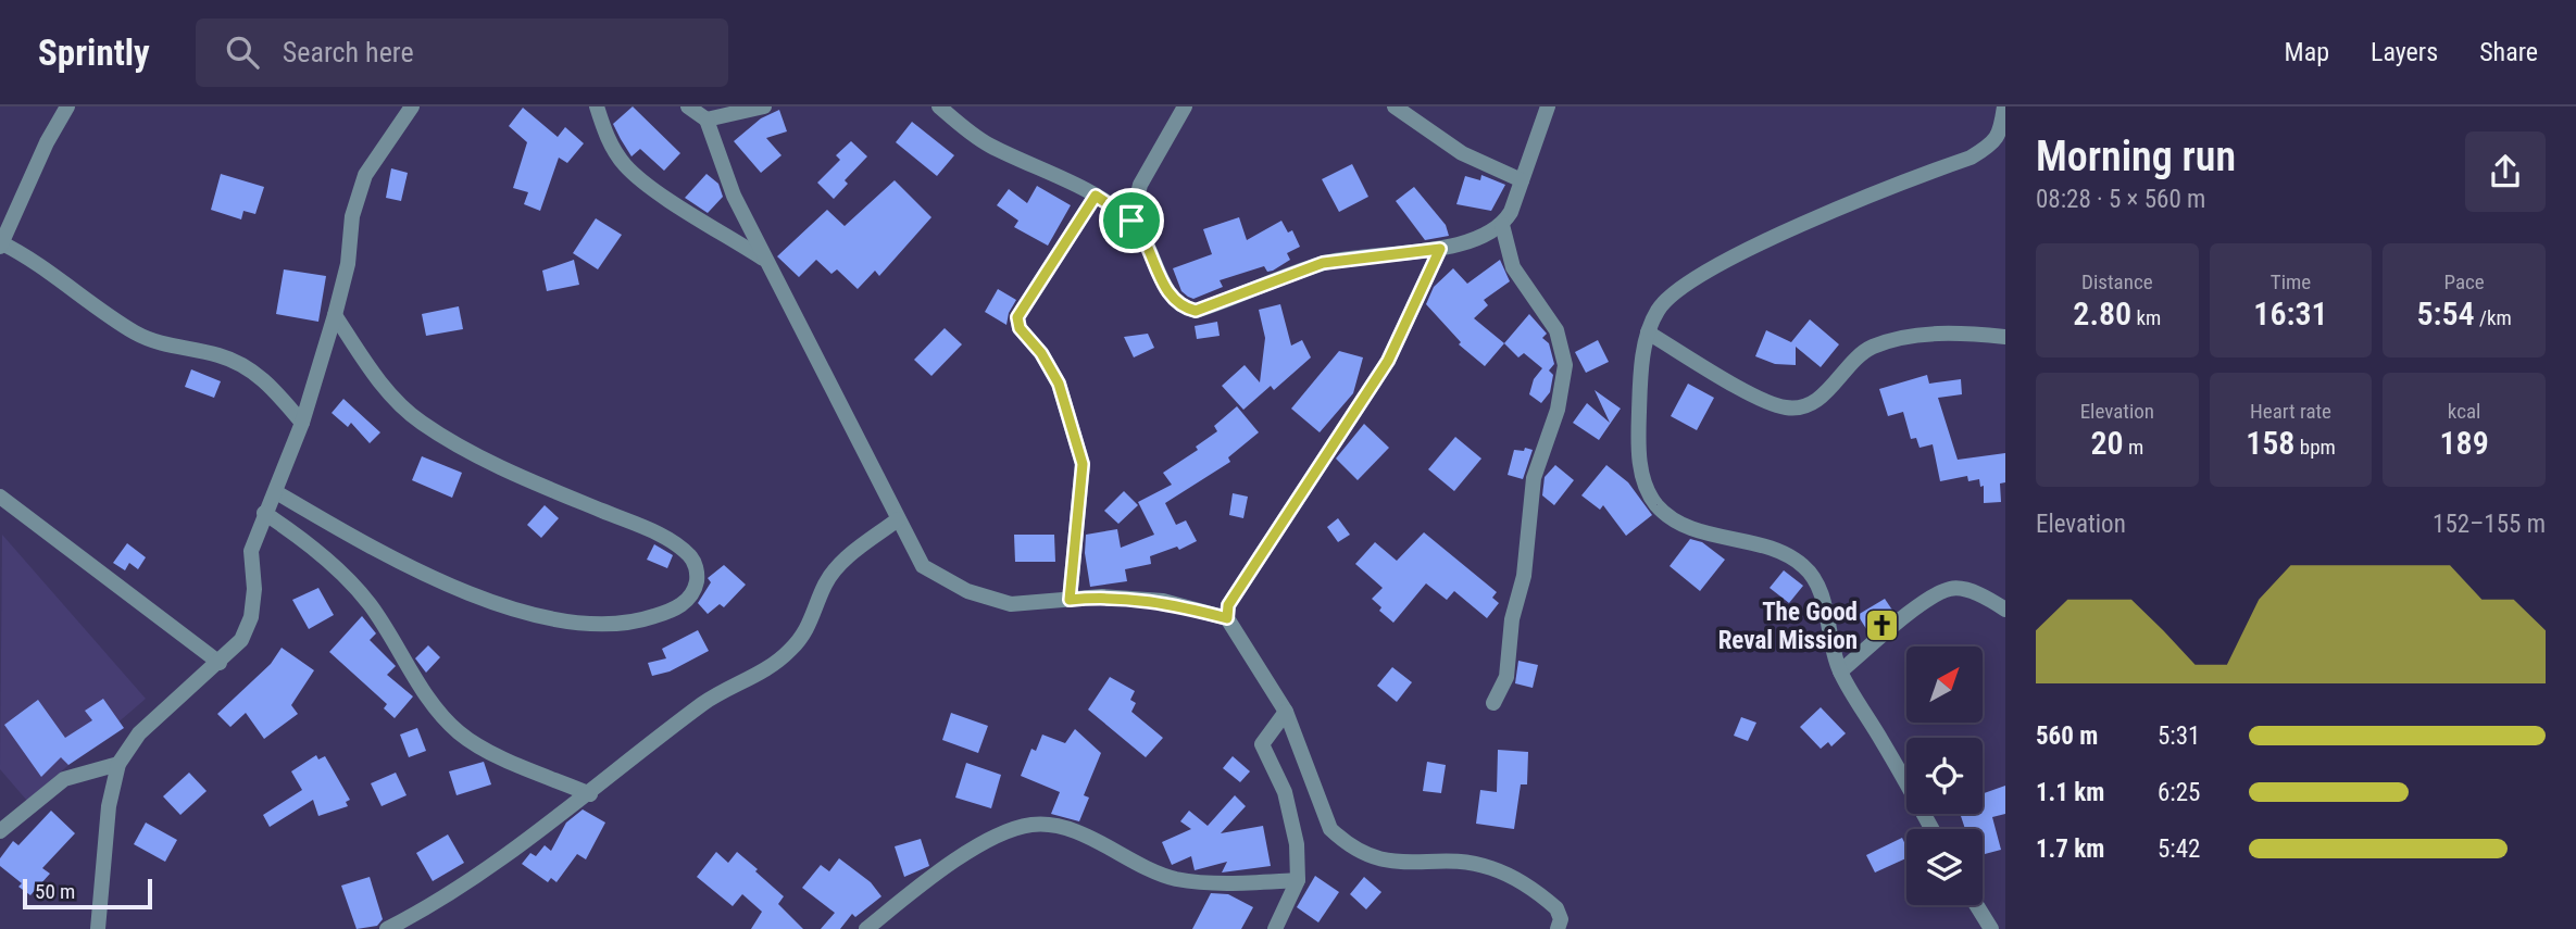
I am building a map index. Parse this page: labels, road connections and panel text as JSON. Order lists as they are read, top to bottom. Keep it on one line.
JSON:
{"places":{"church":["The Good Reval Mission"]},"scale_bar":"50 m","north":"top right","page":{"header":"Sprintly","search":"Search here","nav":["Map","Layers","Share"],"heading":["Morning run","08:28 · 5 × 560 m"],"stats":[["Distance","2.80 km"],["Time","16:31"],["Pace","5:54 /km"],["Elevation","20 m"],["Heart rate","158 bpm"],["kcal","189"]],"chart":["Elevation","152–155 m"],"list":[{"name":"560 m","note":"5:31"},{"name":"1.1 km","note":"6:25"},{"name":"1.7 km","note":"5:42"}],"scale":"50 m"}}
